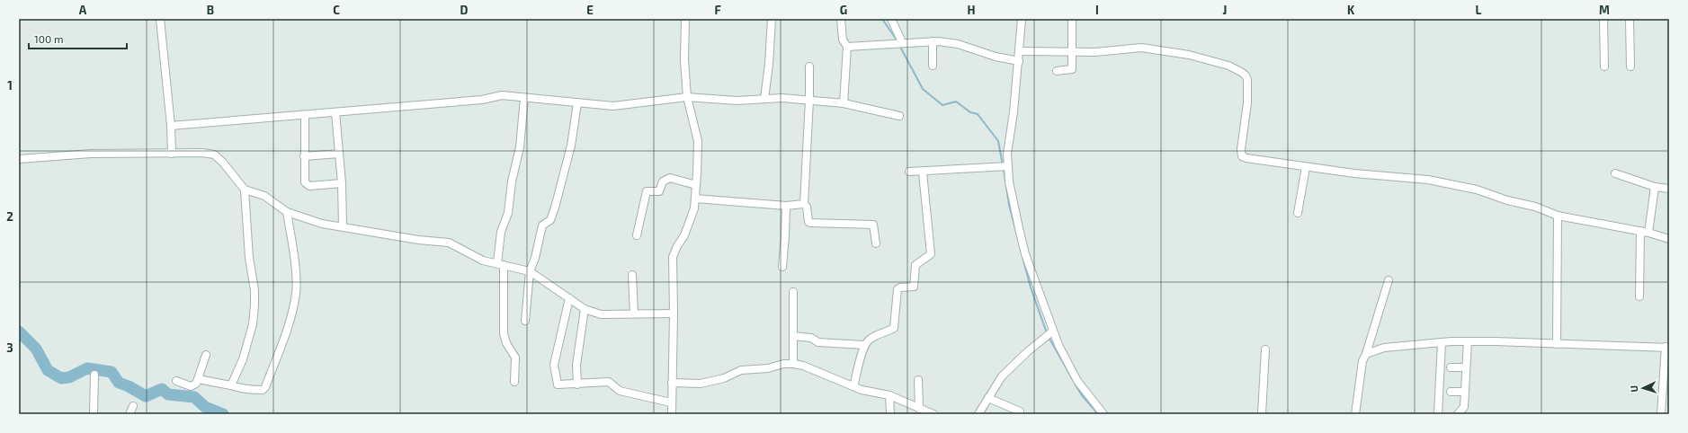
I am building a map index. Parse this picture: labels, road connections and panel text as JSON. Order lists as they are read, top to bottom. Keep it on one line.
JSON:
{"scale_bar":"100 m","north":"left","grid":{"columns":["A","B","C","D","E","F","G","H","I","J","K","L","M"],"rows":["1","2","3"]}}
